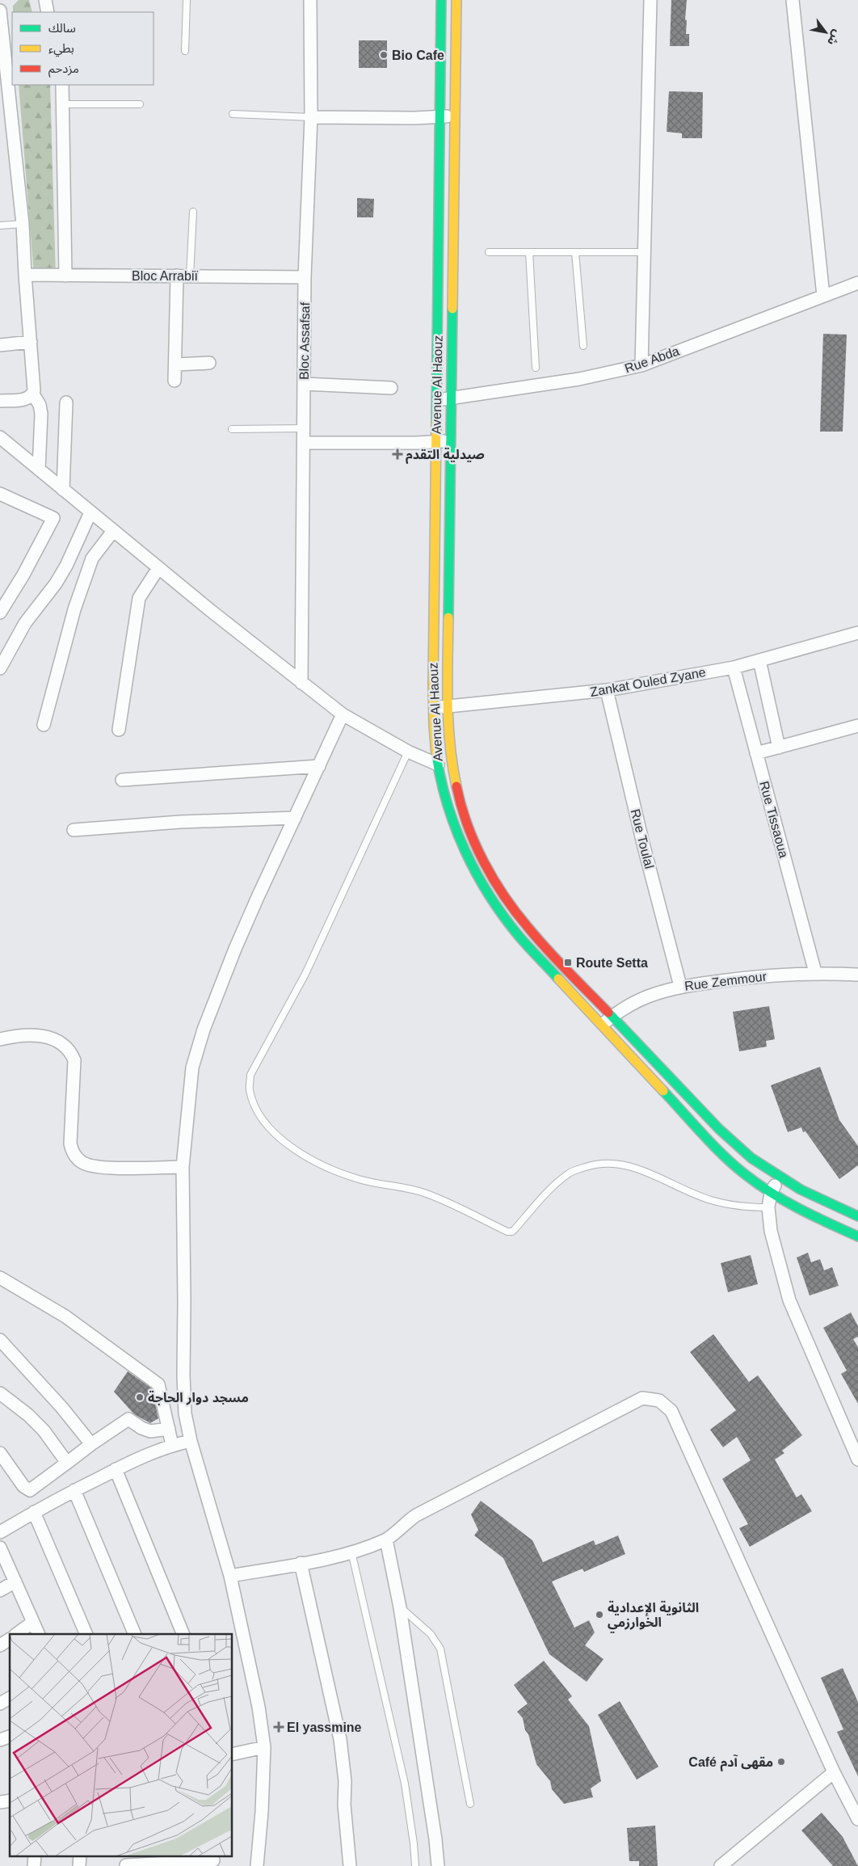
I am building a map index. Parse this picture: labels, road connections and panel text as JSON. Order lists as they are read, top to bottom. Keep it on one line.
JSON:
{"streets":{"main road":["Avenue Al Haouz"],"street":["Bloc Arrabiï","Bloc Assafsaf","Rue Abda","Zankat Ouled Zyane","Rue Tissaoua","Rue Toulal","Rue Zemmour"]},"crossings":[["Bloc Arrabiï","Bloc Assafsaf"],["Rue Abda","Avenue Al Haouz"],["Avenue Al Haouz","Zankat Ouled Zyane"],["Avenue Al Haouz","Rue Zemmour"],["Zankat Ouled Zyane","Rue Tissaoua"],["Zankat Ouled Zyane","Rue Toulal"],["Rue Tissaoua","Rue Zemmour"],["Rue Toulal","Rue Zemmour"]],"places":{"other":["Bio Cafe","مسجد دوار الحاجة","الثانوية الإعدادية الخوارزمي","Café مقهى آدم"],"health":["صيدلية التقدم","El yassmine"],"transit":["Route Setta"]},"legend":["سالك","بطيء","مزدحم"],"north":"bottom right"}
